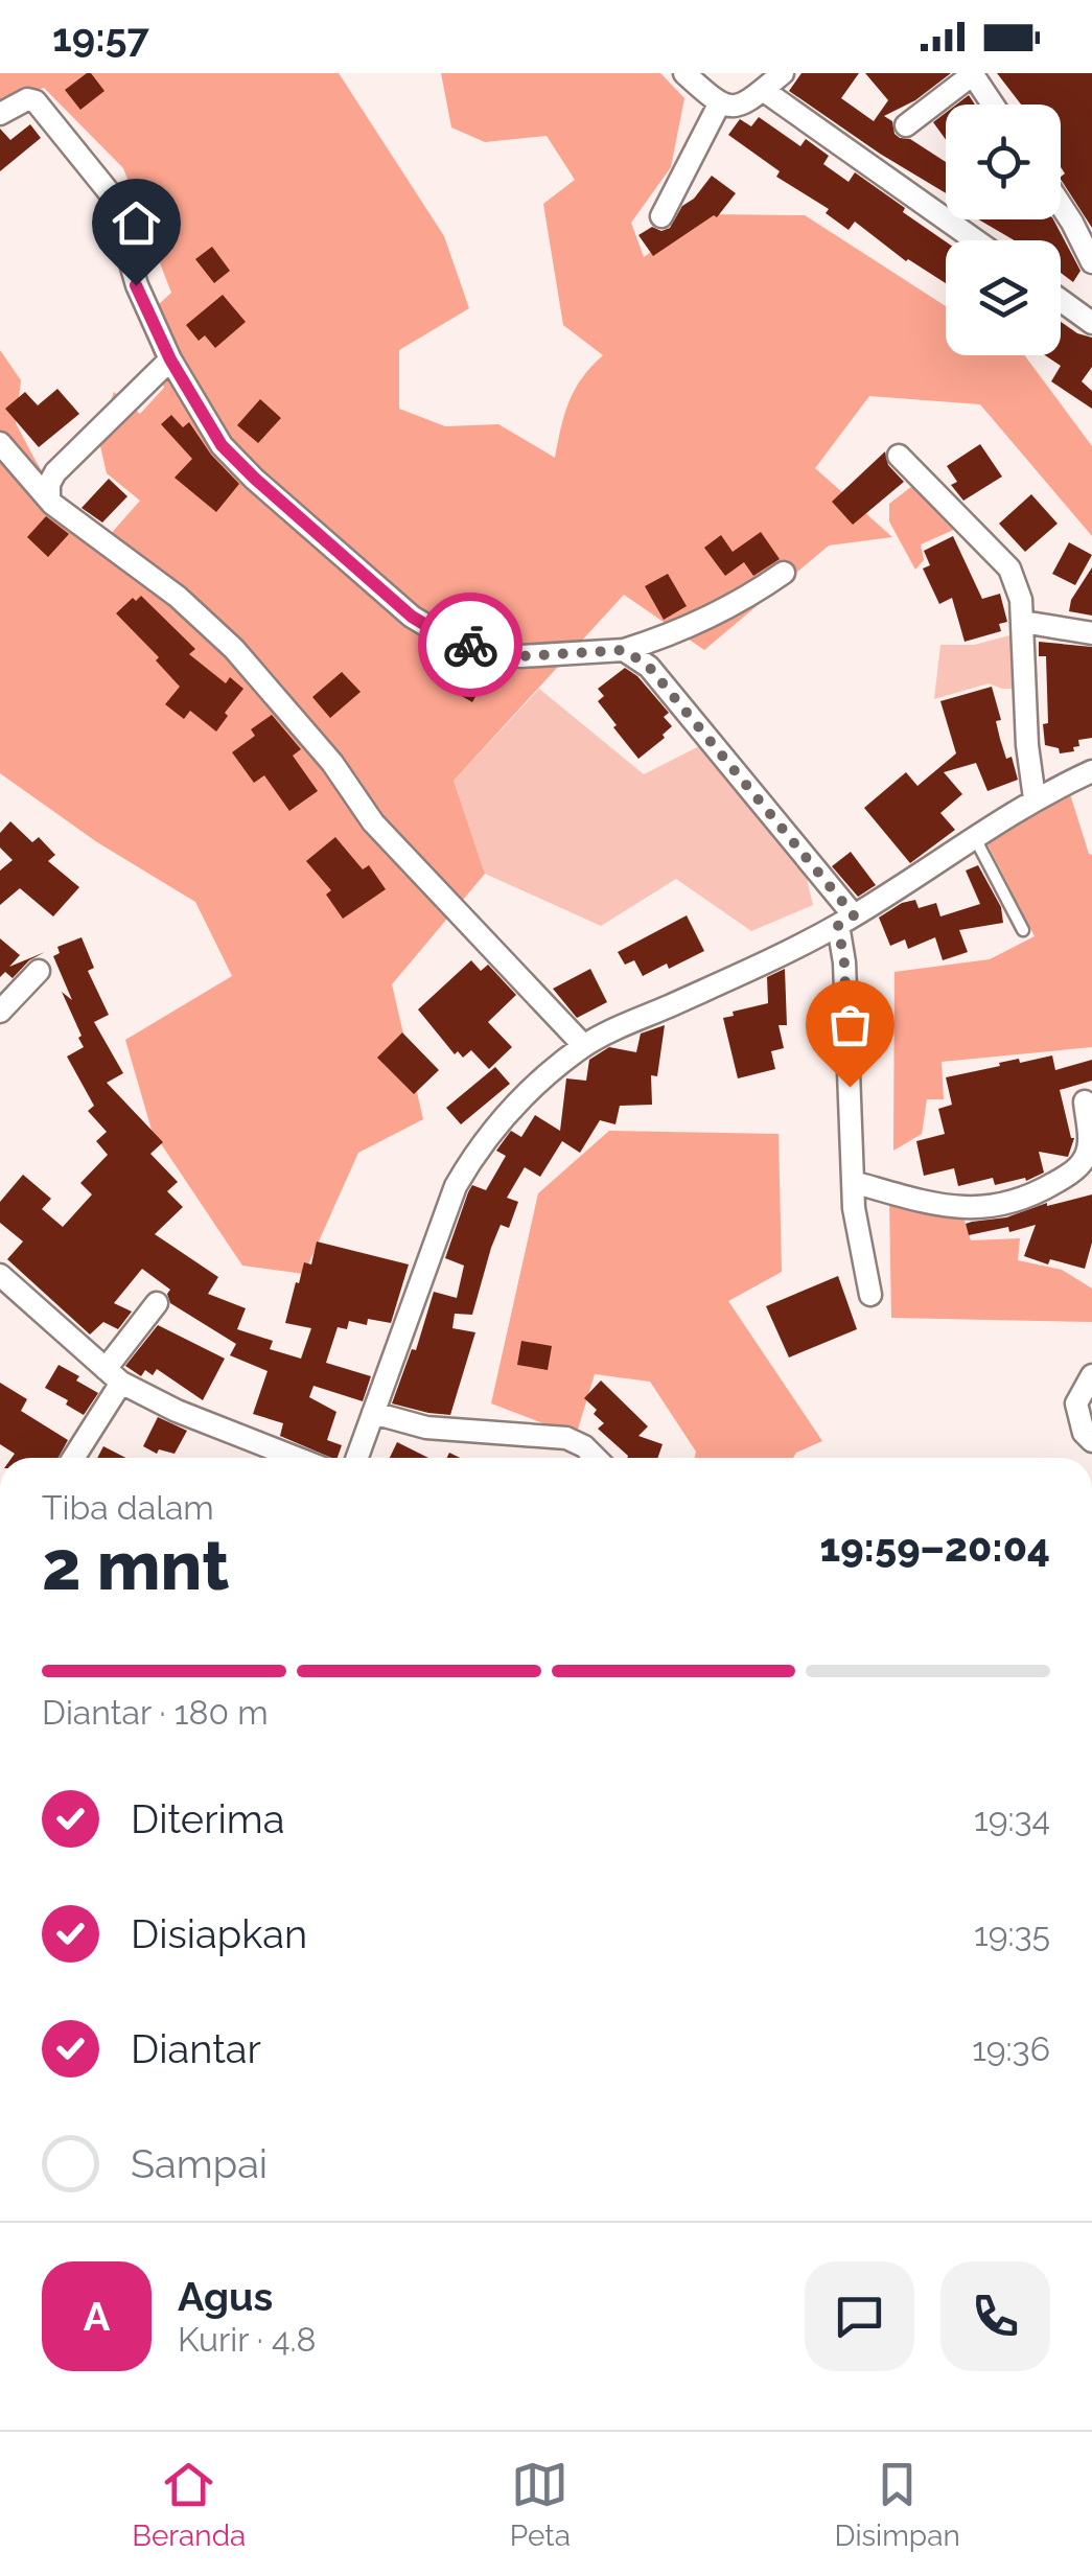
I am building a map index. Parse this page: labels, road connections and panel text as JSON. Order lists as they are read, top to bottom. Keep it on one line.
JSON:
{"page":{"status":"19:57","heading":["2 mnt","Tiba dalam","19:59–20:04"],"panel":["Agus","Kurir · 4.8"],"bar":"Diantar · 180 m","list":[["Diterima","19:34"],["Disiapkan","19:35"],["Diantar","19:36"],"Sampai"],"round":"A","tabs":["Beranda","Peta","Disimpan"]}}
